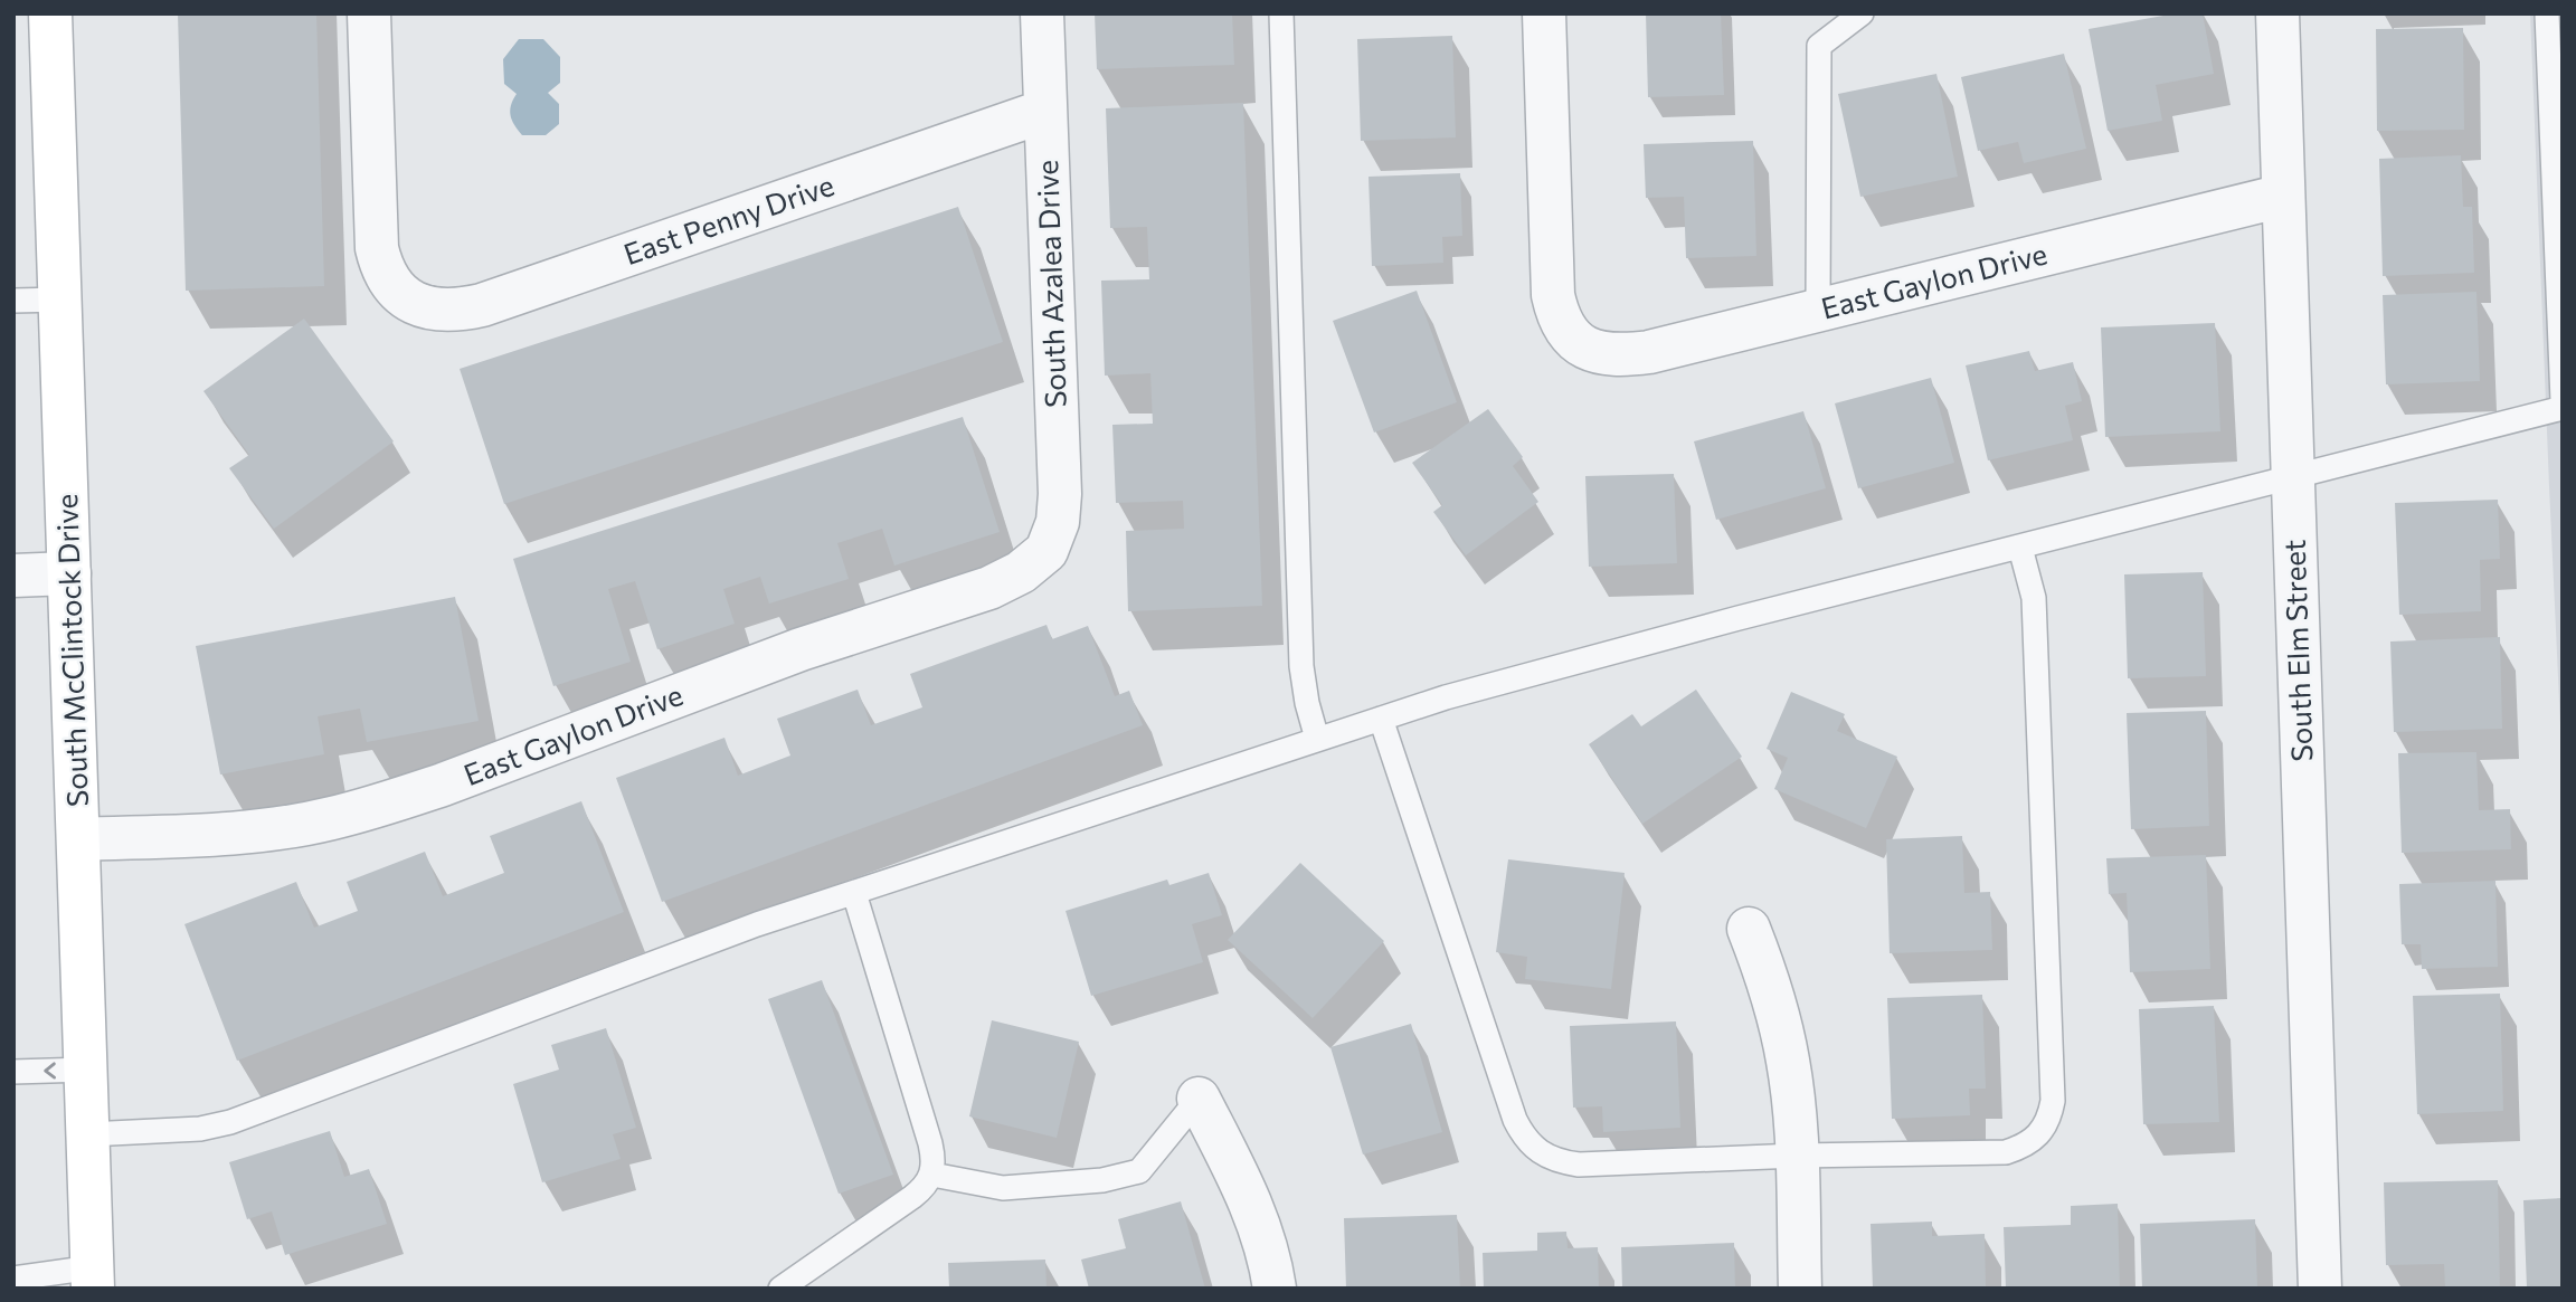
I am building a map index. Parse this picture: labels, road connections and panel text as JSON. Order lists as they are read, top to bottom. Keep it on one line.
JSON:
{"streets":{"main road":["South McClintock Drive"],"street":["East Penny Drive","East Gaylon Drive","South Azalea Drive","South Elm Street"]},"crossings":[["East Penny Drive","South Azalea Drive"],["East Gaylon Drive","South Azalea Drive"],["East Gaylon Drive","South McClintock Drive"],["East Gaylon Drive","South Elm Street"]]}
